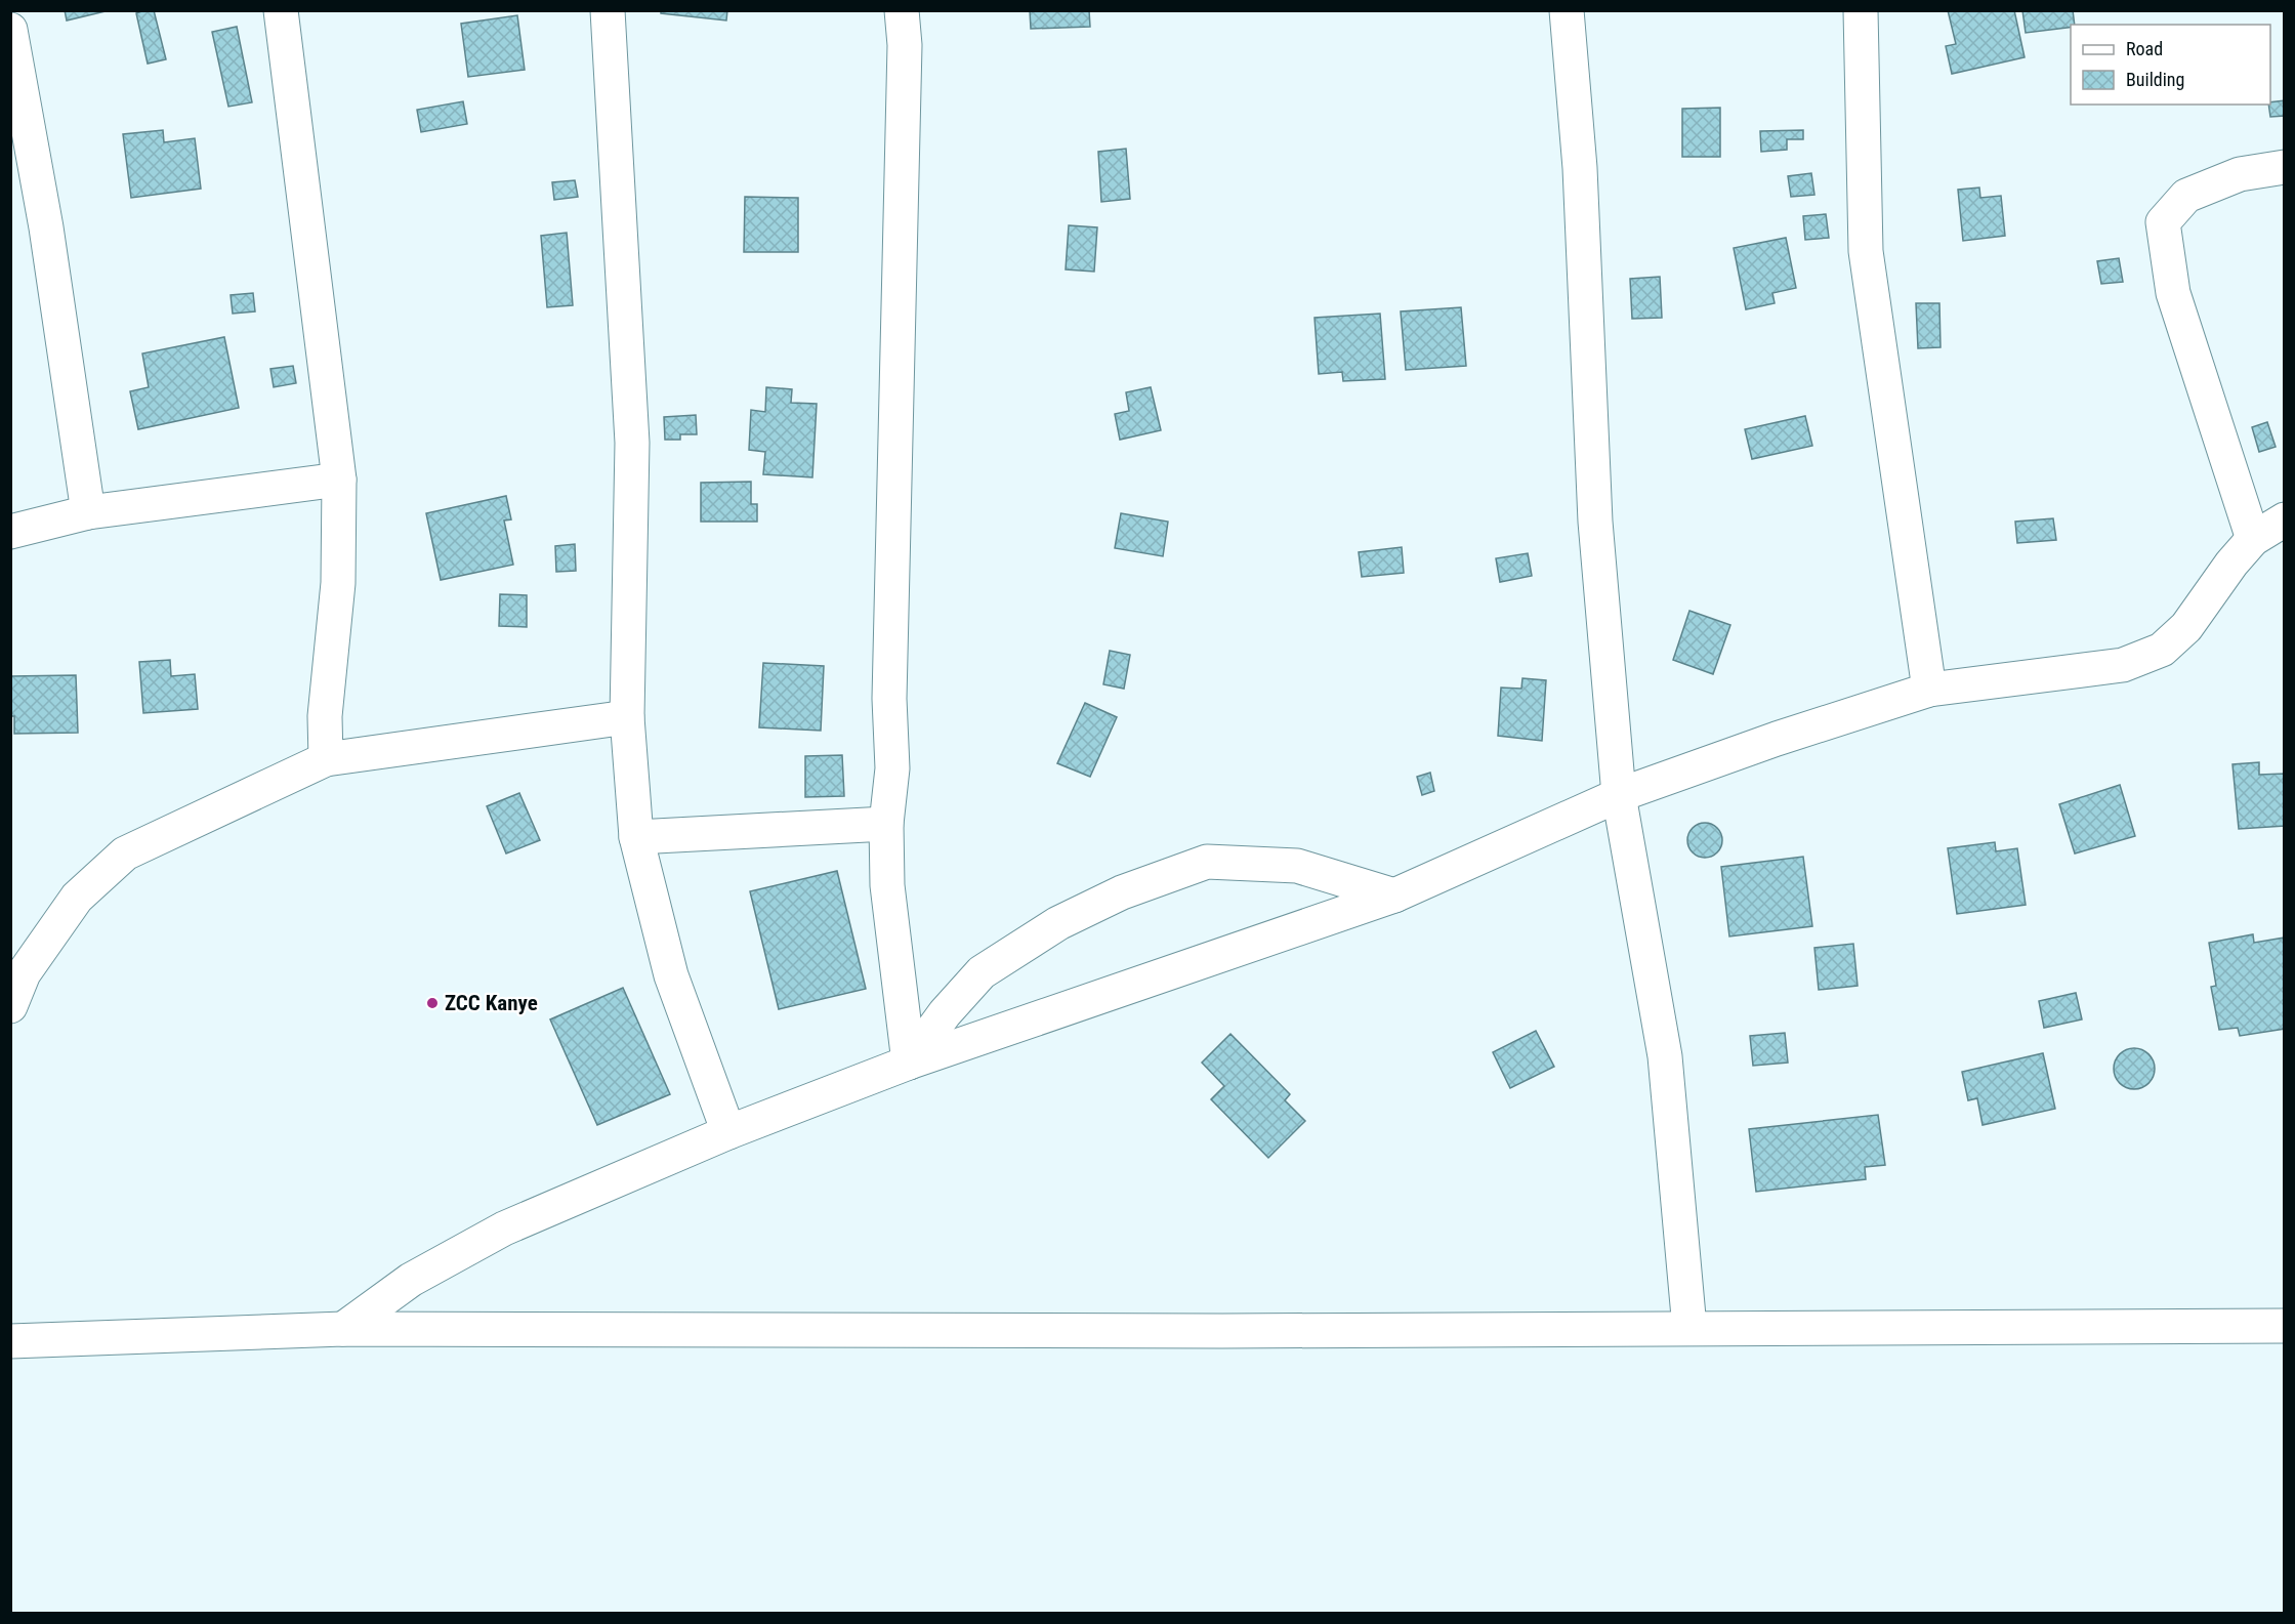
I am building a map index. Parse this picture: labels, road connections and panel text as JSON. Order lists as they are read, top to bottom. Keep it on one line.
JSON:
{"places":["ZCC Kanye"],"legend":["Road","Building"]}
